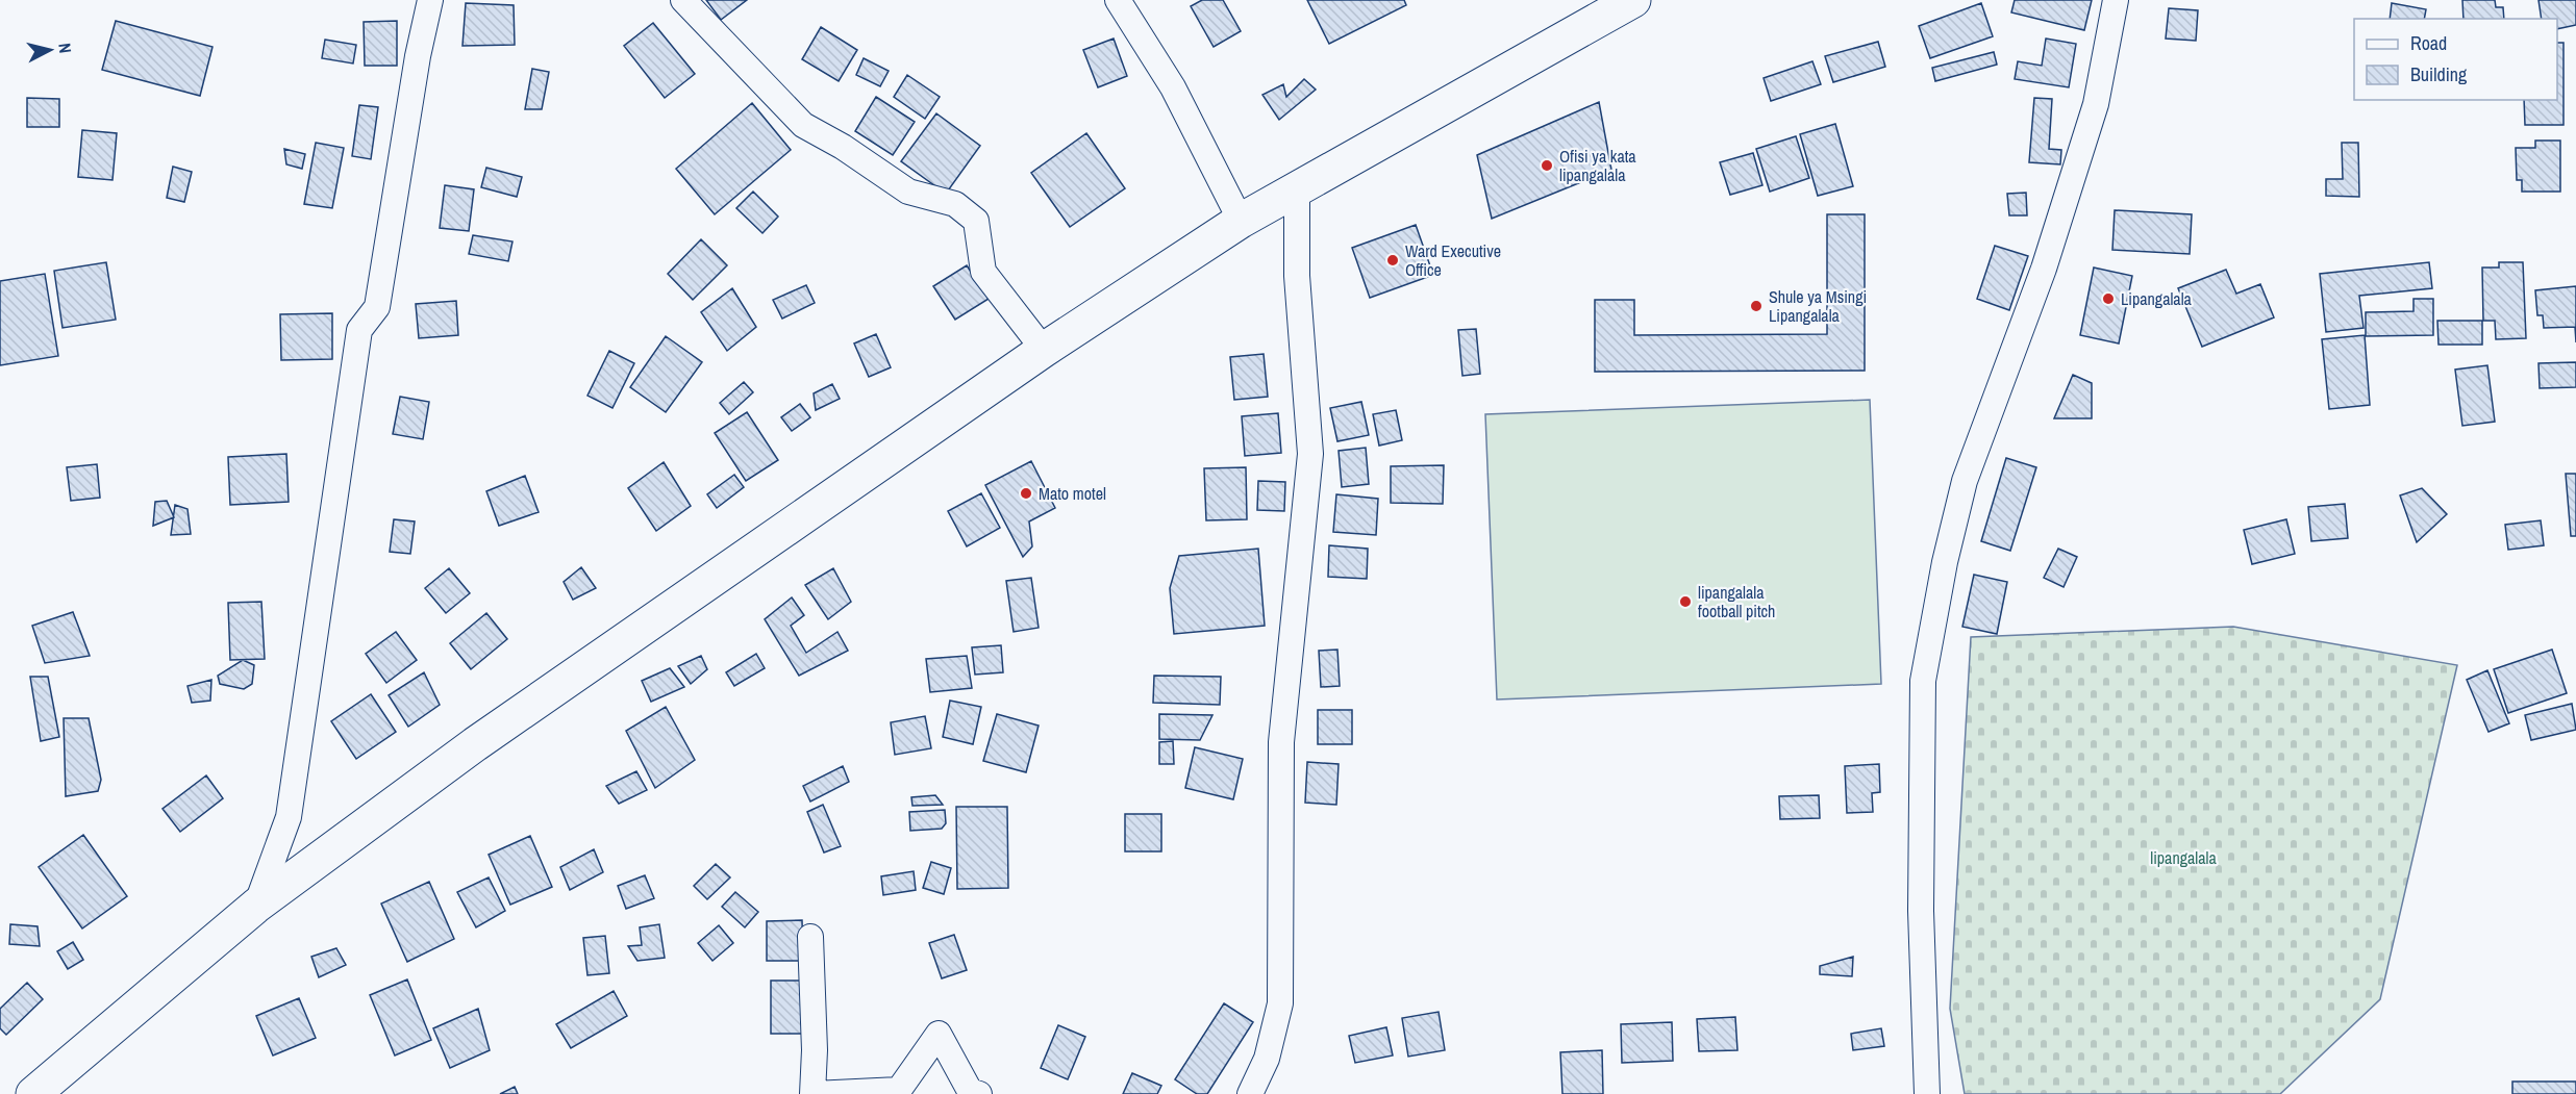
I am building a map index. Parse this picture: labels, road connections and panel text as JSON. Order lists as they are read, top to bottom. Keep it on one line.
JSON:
{"parks":["lipangalala"],"places":["Ofisi ya kata lipangalala","Ward Executive Office","Lipangalala","Shule ya Msingi Lipangalala","Mato motel","lipangalala football pitch"],"legend":["Road","Building"],"north":"right"}
